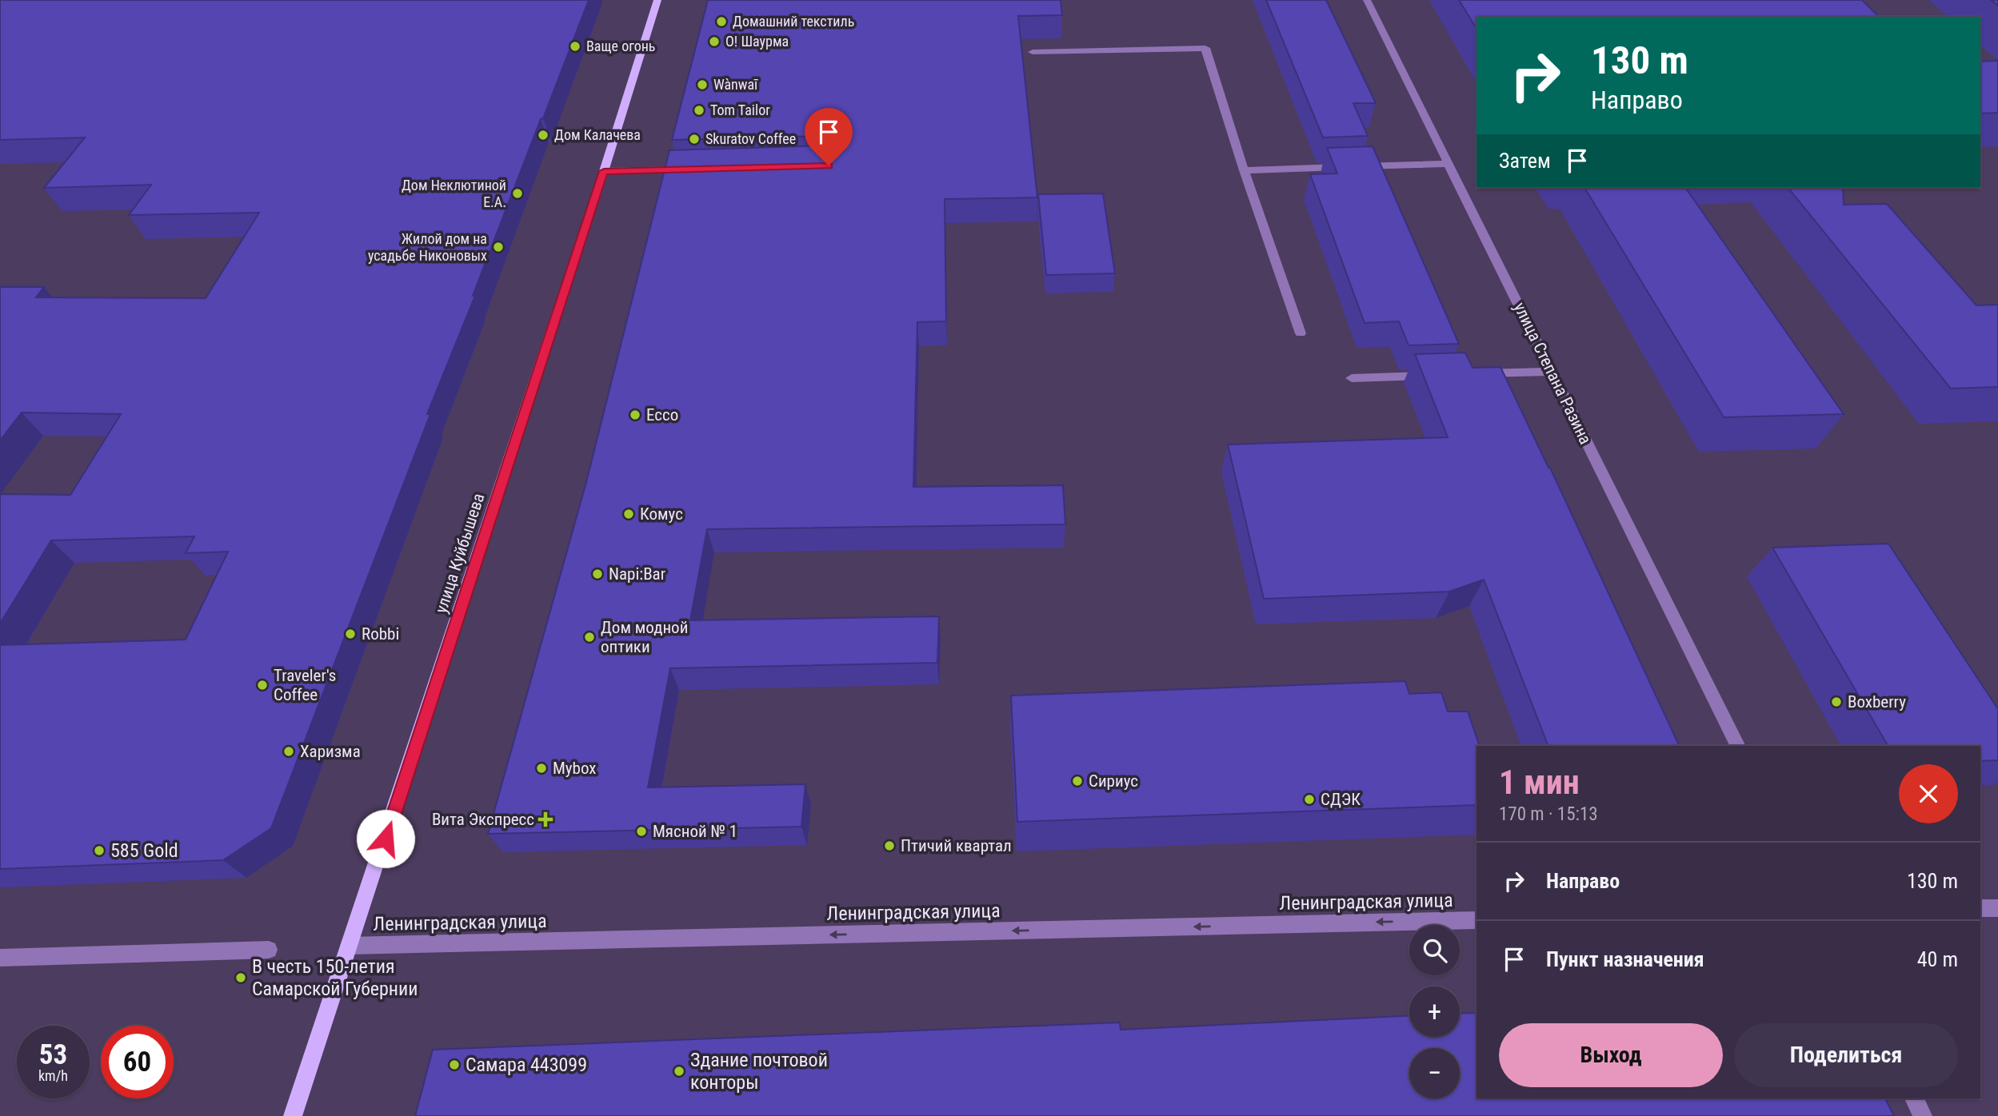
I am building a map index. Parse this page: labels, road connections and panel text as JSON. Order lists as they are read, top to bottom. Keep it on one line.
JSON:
{"streets":{"main road":["улица Куйбышева"],"street":["улица Степана Разина","Ленинградская улица"]},"crossings":[["улица Куйбышева","Ленинградская улица"]],"one_way":["Ленинградская улица"],"places":{"other":["Домашний текстиль","О! Шаурма","Ваще огонь","Wànwaī","Tom Tailor","Дом Калачева","Skuratov Coffee","Дом Неклютиной Е.А.","Жилой дом на усадьбе Никоновых","Ecco","Комус","Napi:Bar","Robbi","Дом модной оптики","Traveler's Coffee","Boxberry","Харизма","Mybox","Сириус","СДЭК","Мясной № 1","Птичий квартал","585 Gold","В честь 150-летия Самарской Губернии","Самара 443099","Здание почтовой конторы"],"health":["Вита Экспресс"]},"page":{"turn":["130 m","Направо"],"then":"Затем","heading":["1 мин","170 m · 15:13"],"list":[{"name":"Направо","value":"130 m"},{"name":"Пункт назначения","value":"40 m"}],"map_buttons":["+","−"],"buttons":["Выход","Поделиться"],"speed":"53 km/h","limit":"60"}}
